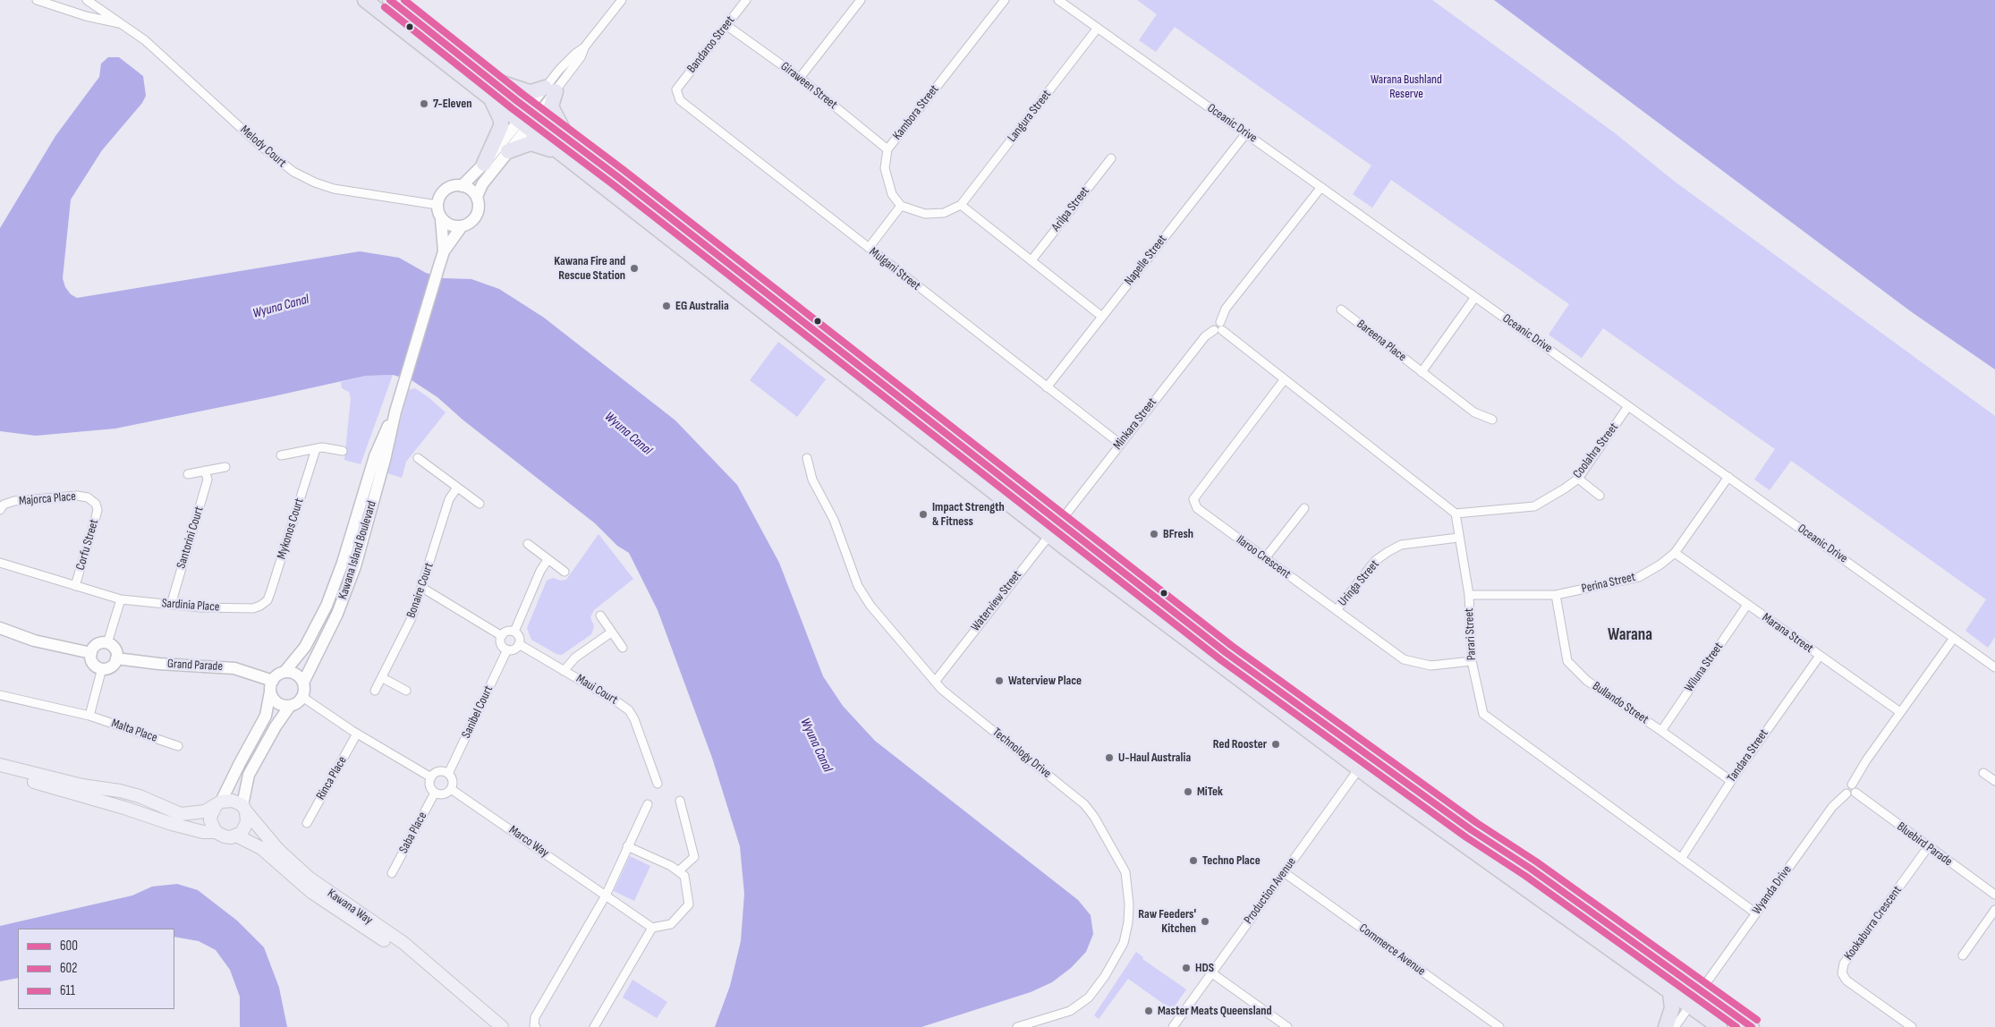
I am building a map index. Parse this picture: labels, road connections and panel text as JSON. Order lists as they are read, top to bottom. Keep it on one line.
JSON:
{"streets":{"main road":["Kawana Island Boulevard","Grand Parade","Kawana Way"],"street":["Bandaroo Street","Giraween Street","Kambora Street","Langura Street","Oceanic Drive","Melody Court","Arilpa Street","Napelle Street","Mulgani Street","Bareena Place","Minkara Street","Coolahra Street","Majorca Place","Mykonos Court","Santorini Court","Corfu Street","Ilaroo Crescent","Uringa Street","Perina Street","Bonaire Court","Waterview Street","Sardinia Place","Marana Street","Parari Street","Wiluna Street","Maui Court","Bullando Street","Sanibel Court","Malta Place","Technology Drive","Tandara Street","Rinca Place","Saba Place","Marco Way","Bluebird Parade","Wyanda Drive","Production Avenue","Kookaburra Crescent","Commerce Avenue"]},"crossings":[["Bandaroo Street","Giraween Street"],["Bandaroo Street","Mulgani Street"],["Giraween Street","Kambora Street"],["Langura Street","Oceanic Drive"],["Oceanic Drive","Napelle Street"],["Oceanic Drive","Minkara Street"],["Oceanic Drive","Coolahra Street"],["Oceanic Drive","Perina Street"],["Melody Court","Kawana Island Boulevard"],["Napelle Street","Mulgani Street"],["Mulgani Street","Minkara Street"],["Minkara Street","Waterview Street"],["Coolahra Street","Parari Street"],["Majorca Place","Corfu Street"],["Mykonos Court","Sardinia Place"],["Santorini Court","Sardinia Place"],["Corfu Street","Sardinia Place"],["Kawana Island Boulevard","Grand Parade"],["Ilaroo Crescent","Uringa Street"],["Ilaroo Crescent","Parari Street"],["Uringa Street","Parari Street"],["Perina Street","Marana Street"],["Perina Street","Parari Street"],["Perina Street","Bullando Street"],["Waterview Street","Technology Drive"],["Marana Street","Wiluna Street"],["Marana Street","Tandara Street"],["Marana Street","Wyanda Drive"],["Parari Street","Tandara Street"],["Parari Street","Wyanda Drive"],["Wiluna Street","Bullando Street"],["Maui Court","Sanibel Court"],["Bullando Street","Tandara Street"],["Sanibel Court","Saba Place"],["Sanibel Court","Marco Way"],["Saba Place","Marco Way"],["Bluebird Parade","Wyanda Drive"],["Bluebird Parade","Kookaburra Crescent"],["Production Avenue","Commerce Avenue"]],"districts":["Warana"],"water":["Wyuna Canal"],"parks":["Warana Bushland Reserve"],"places":["7-Eleven","Kawana Fire and Rescue Station","EG Australia","Impact Strength & Fitness","BFresh","Waterview Place","Red Rooster","U-Haul Australia","MiTek","Techno Place","Raw Feeders' Kitchen","HDS","Master Meats Queensland"],"lines":["transit line 600","transit line 611","transit line 602"],"legend":["600","602","611"]}
